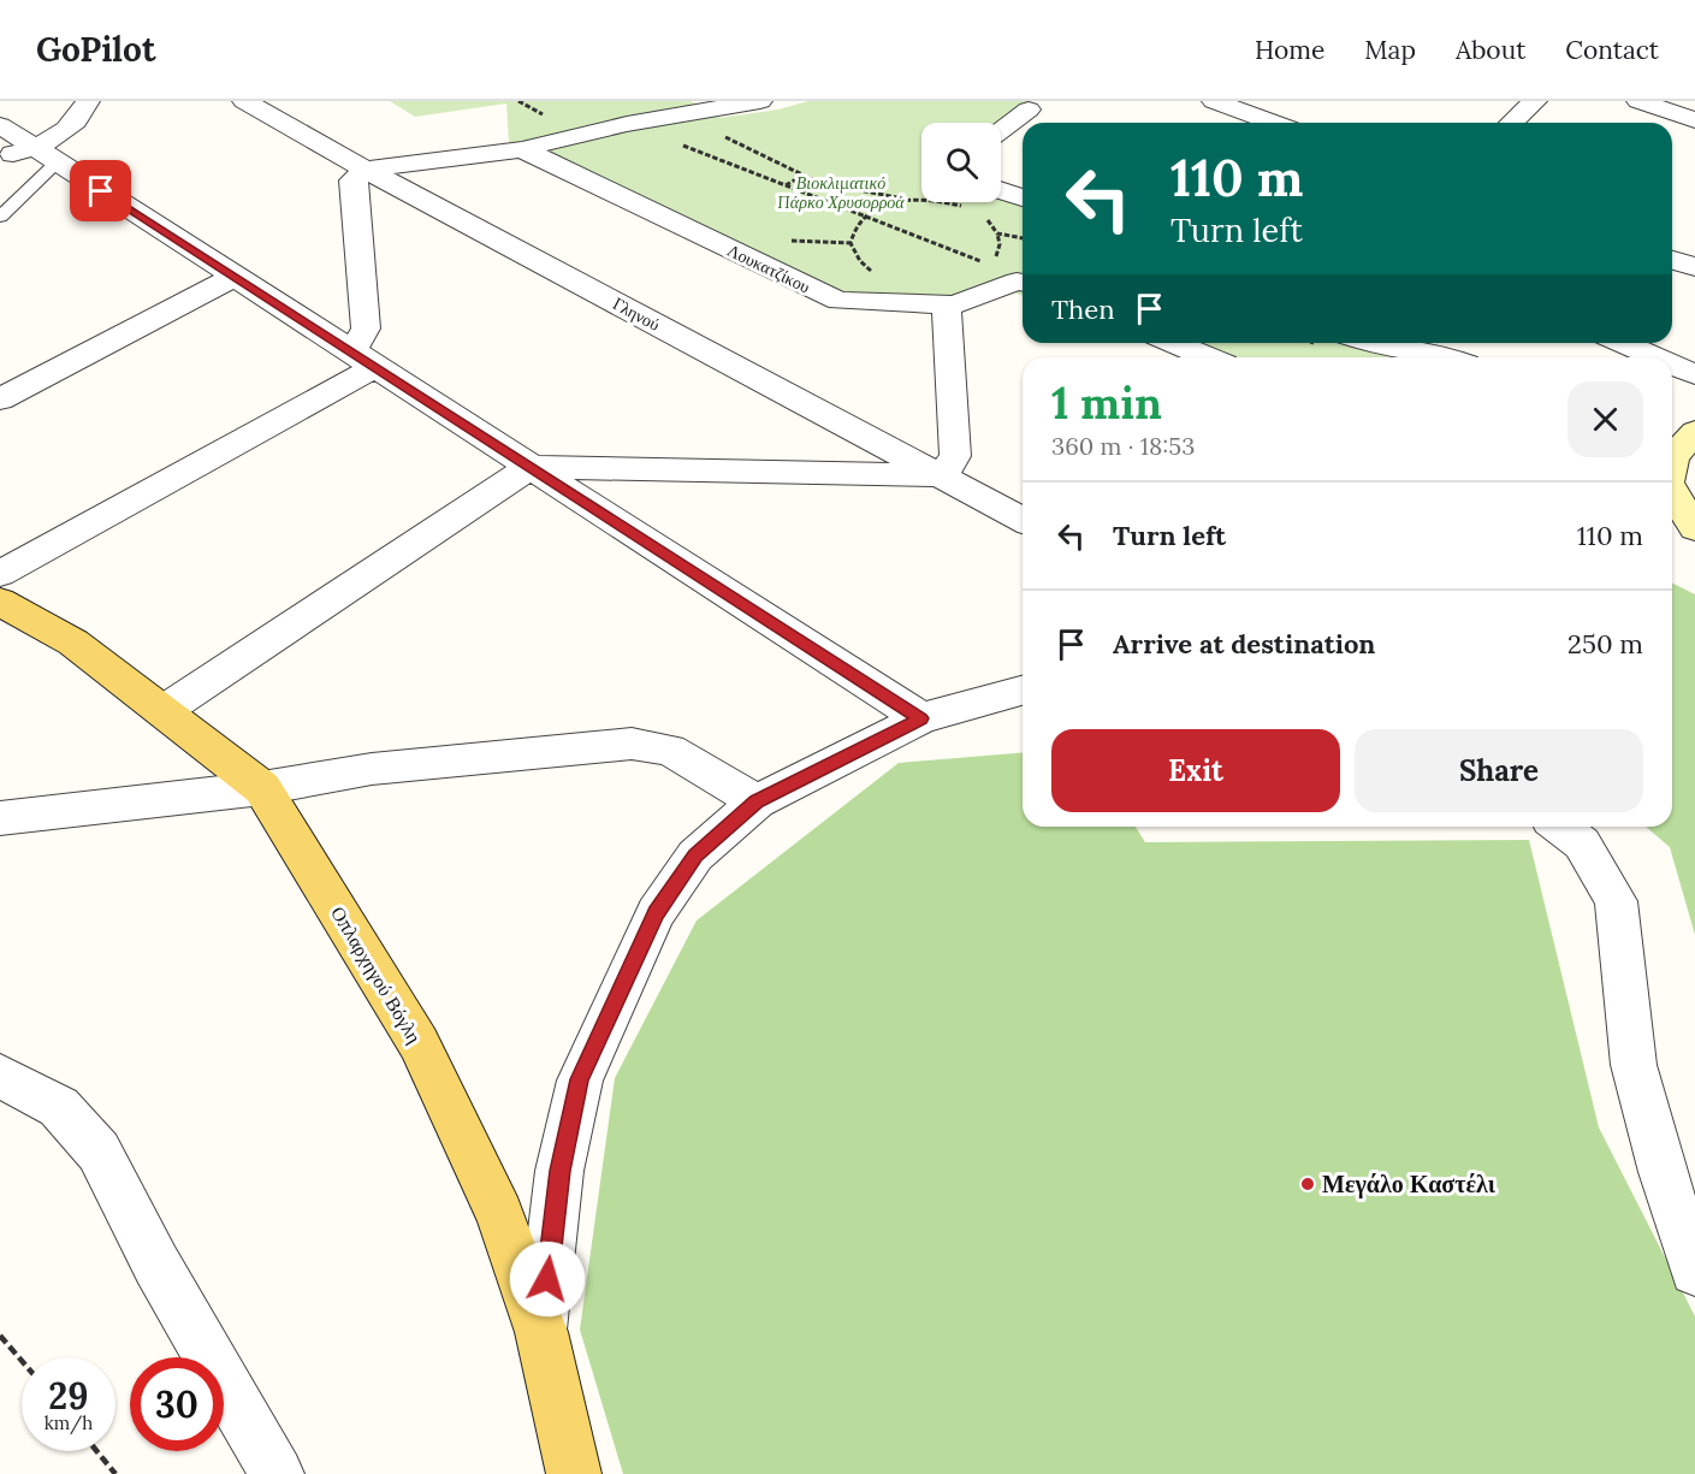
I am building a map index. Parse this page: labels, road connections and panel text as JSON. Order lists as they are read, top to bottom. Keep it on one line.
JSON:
{"streets":{"main road":["Οπλαρχηγού Βόγλη"],"street":["Λουκατζίκου","Γληνού"]},"parks":["Βιοκλιματικό Πάρκο Χρυσορροά"],"places":["Μεγάλο Καστέλι"],"page":{"header":"GoPilot","nav":["Home","Map","About","Contact"],"turn":["110 m","Turn left"],"then":"Then","heading":["1 min","360 m · 18:53"],"list":[{"name":"Turn left","value":"110 m"},{"name":"Arrive at destination","value":"250 m"}],"buttons":["Exit","Share"],"speed":"29 km/h","limit":"30"}}
